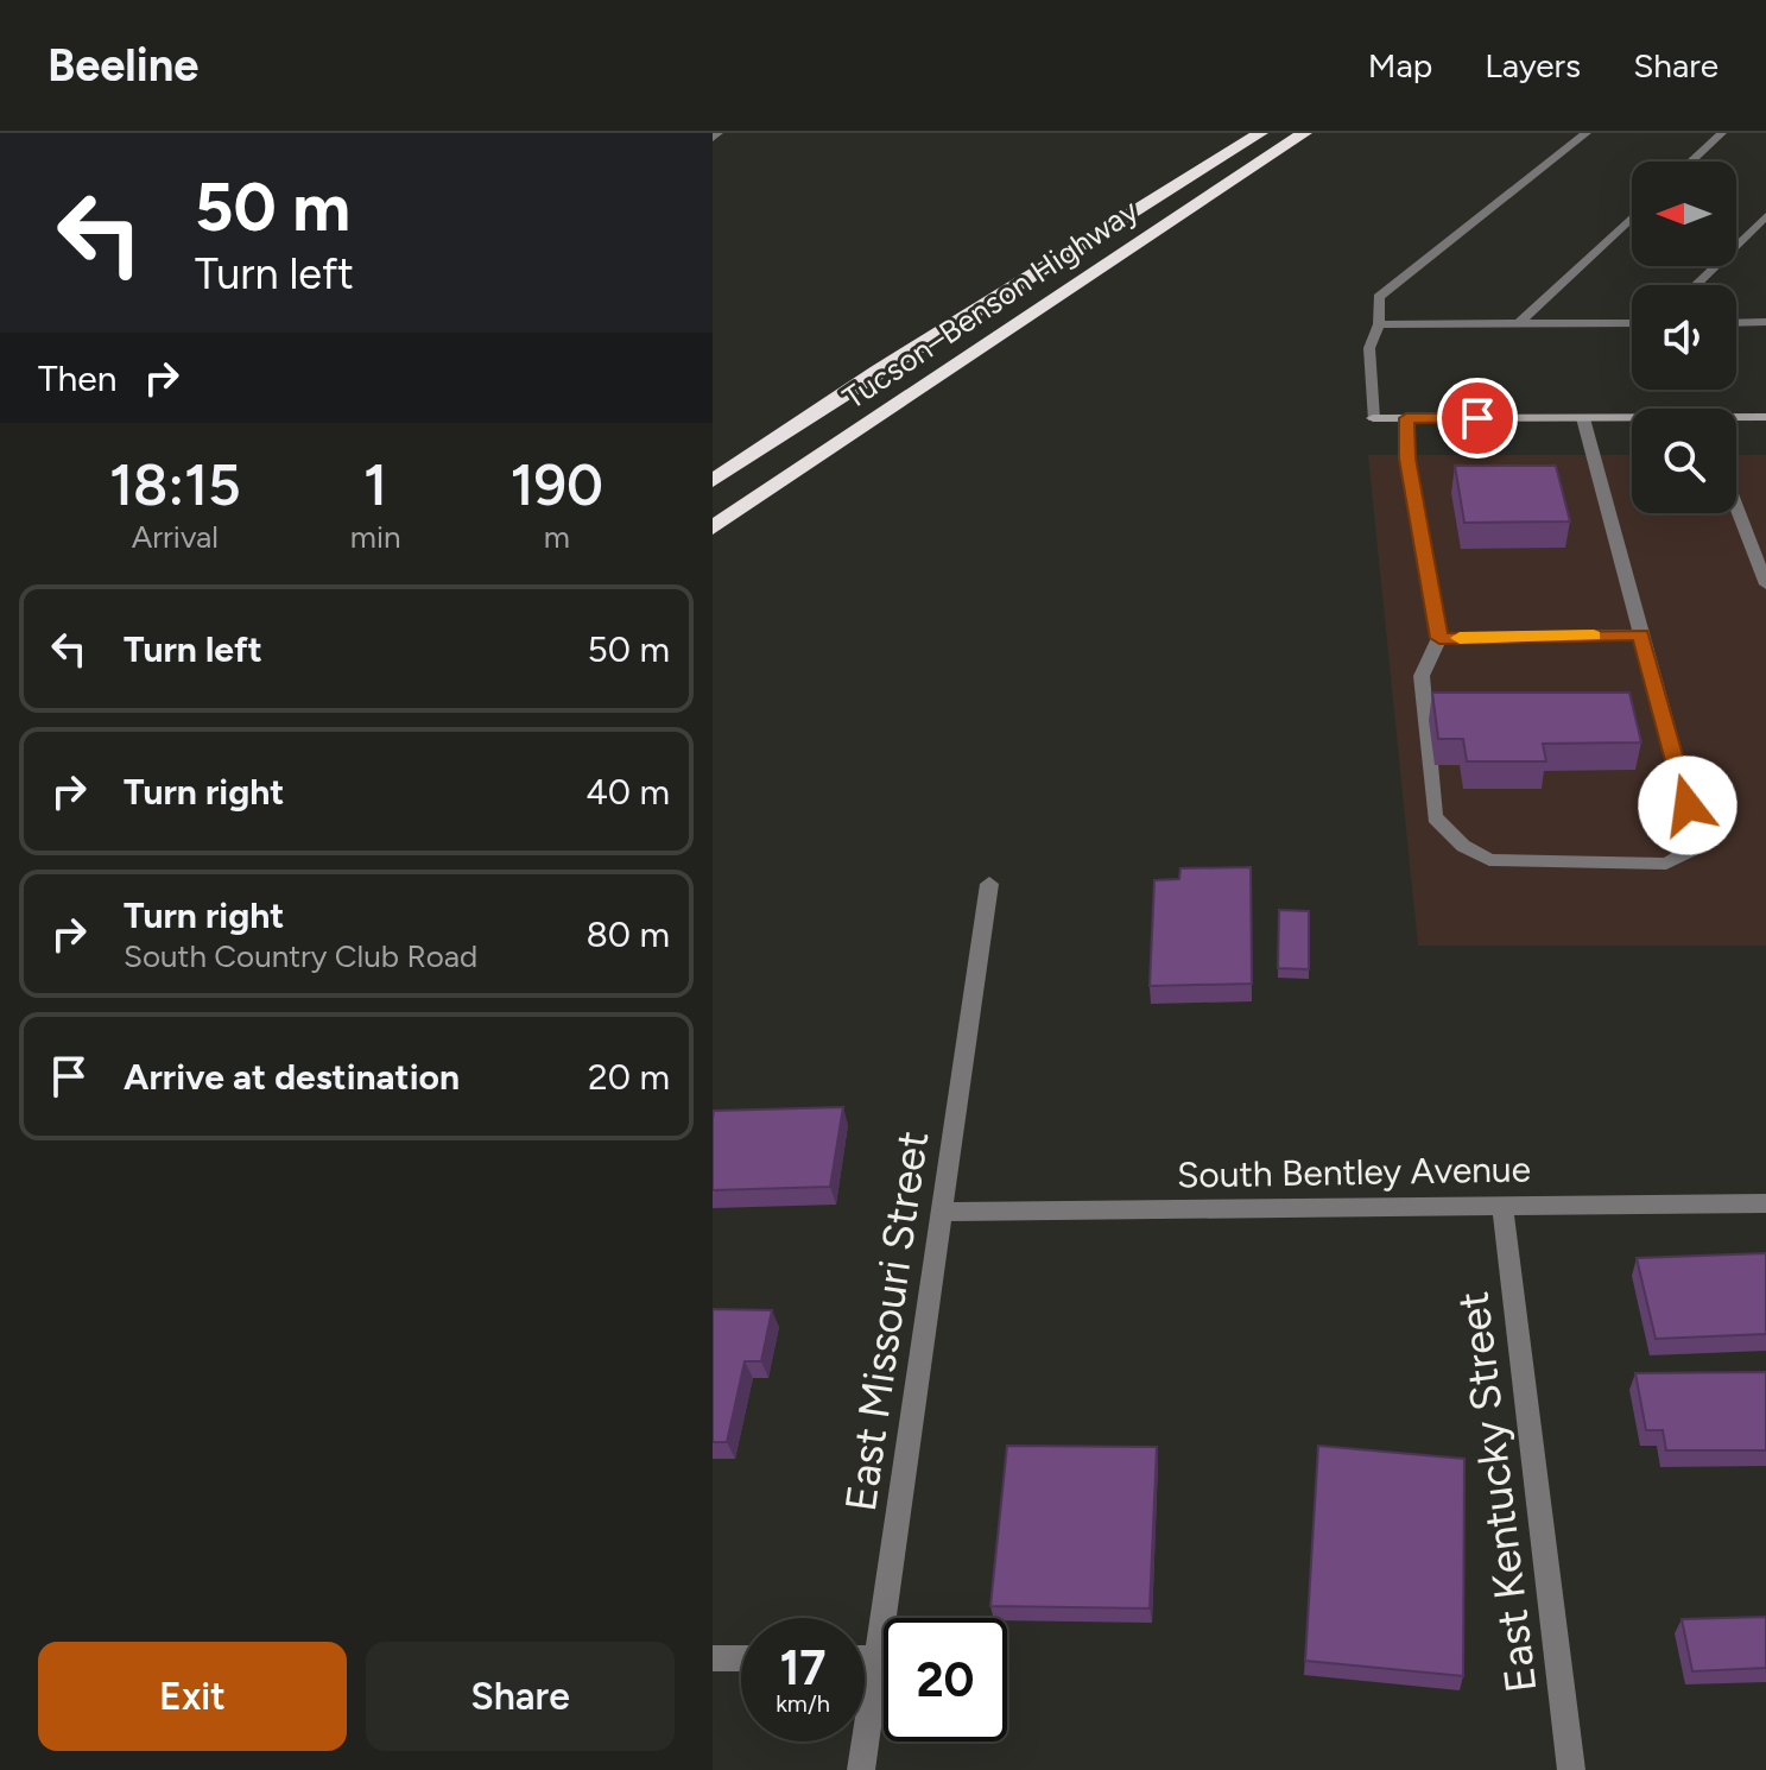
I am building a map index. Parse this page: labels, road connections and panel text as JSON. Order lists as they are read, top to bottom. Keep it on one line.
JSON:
{"streets":{"highway":["Tucson–Benson Highway"],"street":["South Bentley Avenue","East Missouri Street","East Kentucky Street"]},"crossings":[["South Bentley Avenue","East Missouri Street"],["South Bentley Avenue","East Kentucky Street"]],"north":"left","page":{"header":"Beeline","nav":["Map","Layers","Share"],"turn":["50 m","Turn left"],"then":"Then","eta":["18:15","Arrival","1","min","190","m"],"list":[{"name":"Turn left","value":"50 m"},{"name":"Turn right","value":"40 m"},{"name":"Turn right","note":"South Country Club Road","value":"80 m"},{"name":"Arrive at destination","value":"20 m"}],"speed":"17 km/h","limit":"20","buttons":["Exit","Share"]}}
